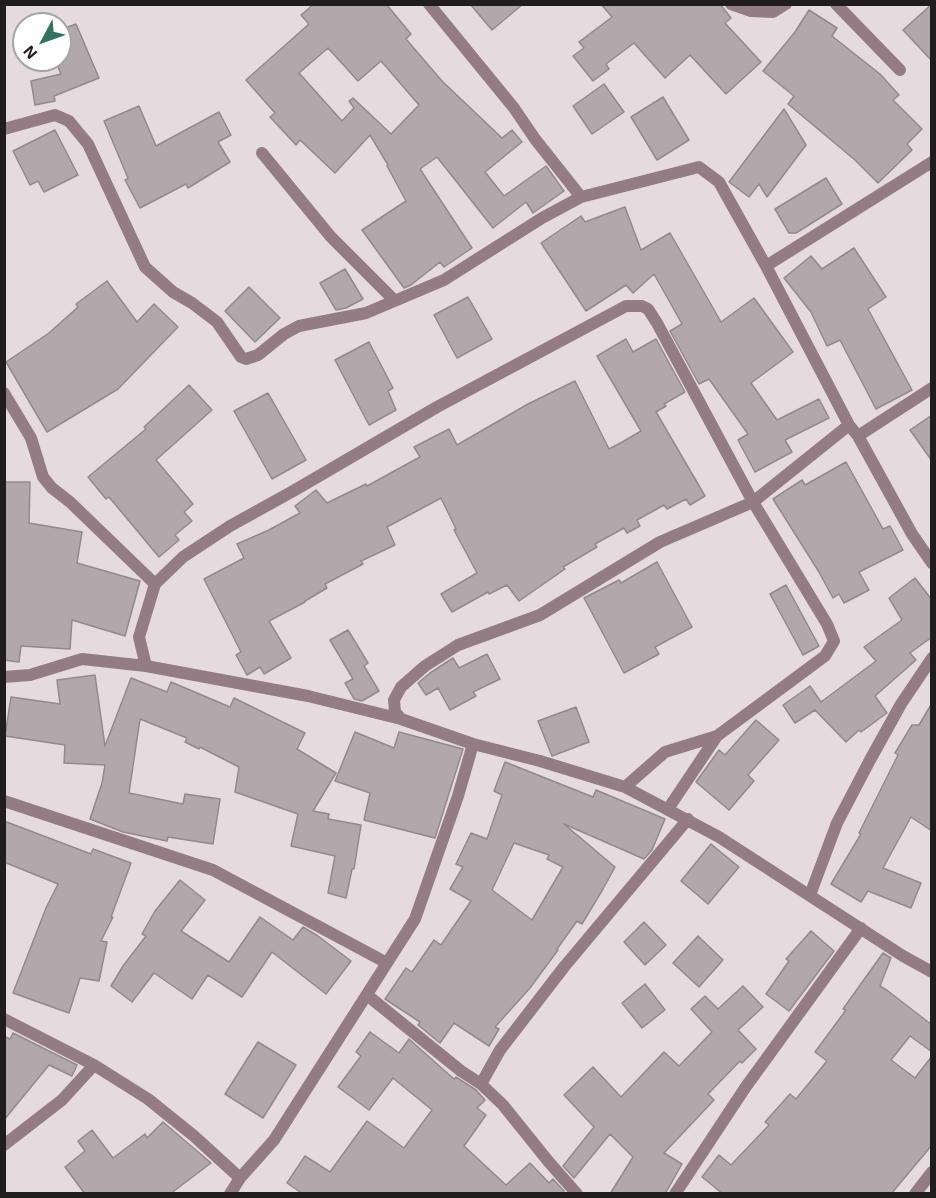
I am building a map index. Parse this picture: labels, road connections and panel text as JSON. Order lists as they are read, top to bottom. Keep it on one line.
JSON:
{"north":"bottom left"}
